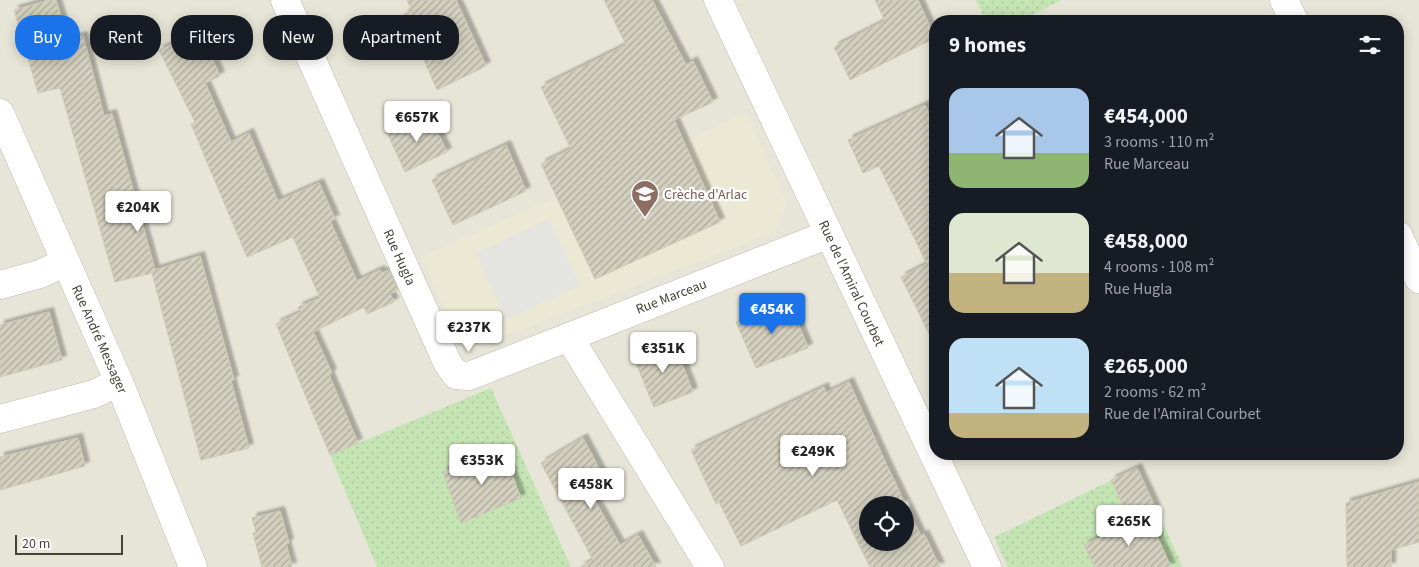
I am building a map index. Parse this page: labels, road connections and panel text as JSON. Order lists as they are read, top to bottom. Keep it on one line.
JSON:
{"streets":{"street":["Rue Hugla","Rue de l'Amiral Courbet","Rue Marceau","Rue André Messager"]},"crossings":[["Rue Hugla","Rue Marceau"],["Rue de l'Amiral Courbet","Rue Marceau"]],"places":{"school or university":["Crèche d'Arlac"]},"scale_bar":"20 m","page":{"chip":["Buy","Rent","Filters","New","Apartment"],"heading":"9 homes","list":[{"name":"€454,000","note":"3 rooms · 110 m² · Rue Marceau"},{"name":"€458,000","note":"4 rooms · 108 m² · Rue Hugla"},{"name":"€265,000","note":"2 rooms · 62 m² · Rue de l'Amiral Courbet"}],"price":["€657K","€204K","€454K","€237K","€351K","€249K","€353K","€458K","€265K"],"scale":"20 m"}}
